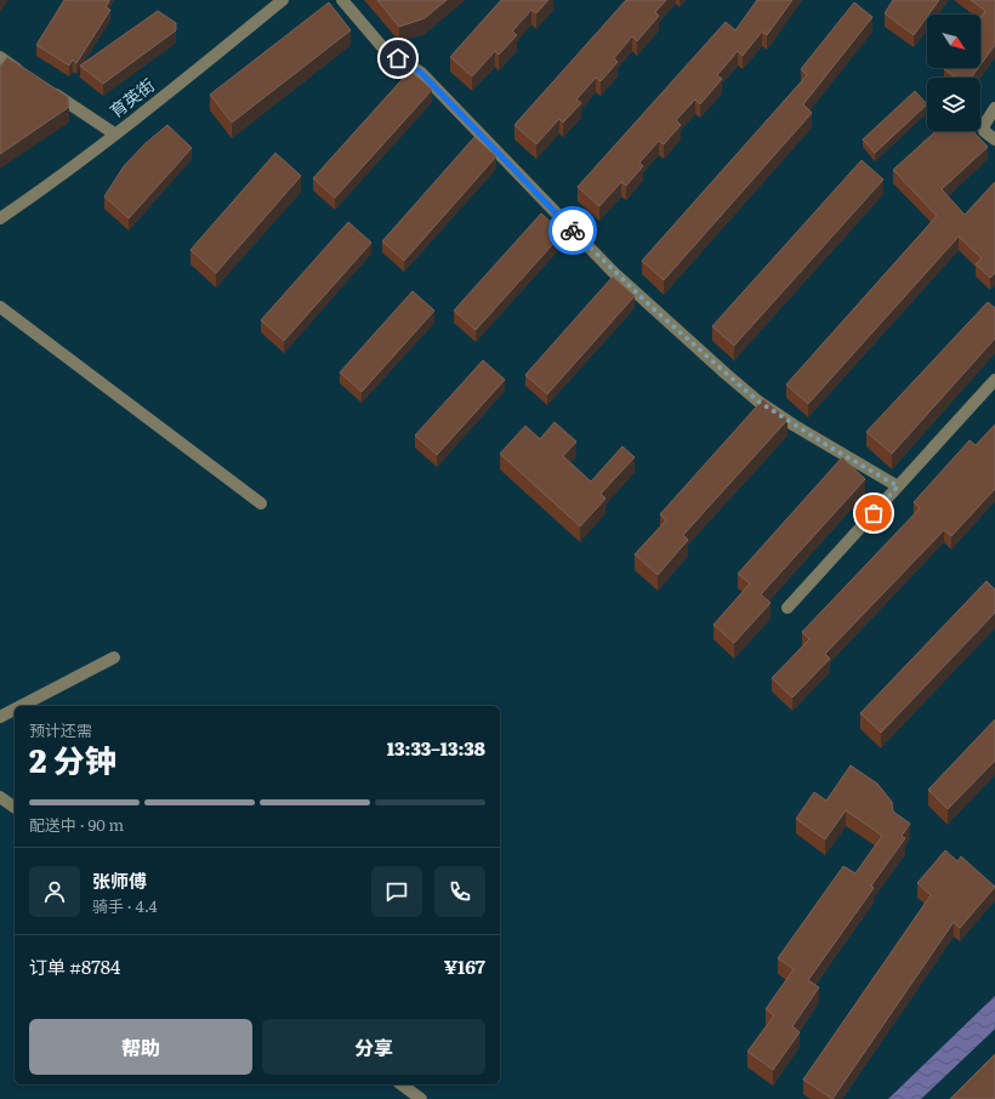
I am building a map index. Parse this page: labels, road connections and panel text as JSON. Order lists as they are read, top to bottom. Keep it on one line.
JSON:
{"streets":{"street":["育英街"]},"north":"bottom right","page":{"heading":["2 分钟","预计还需","13:33–13:38"],"panel":["张师傅","骑手 · 4.4","订单 #8784","¥167"],"bar":"配送中 · 90 m","buttons":["帮助","分享"]}}
